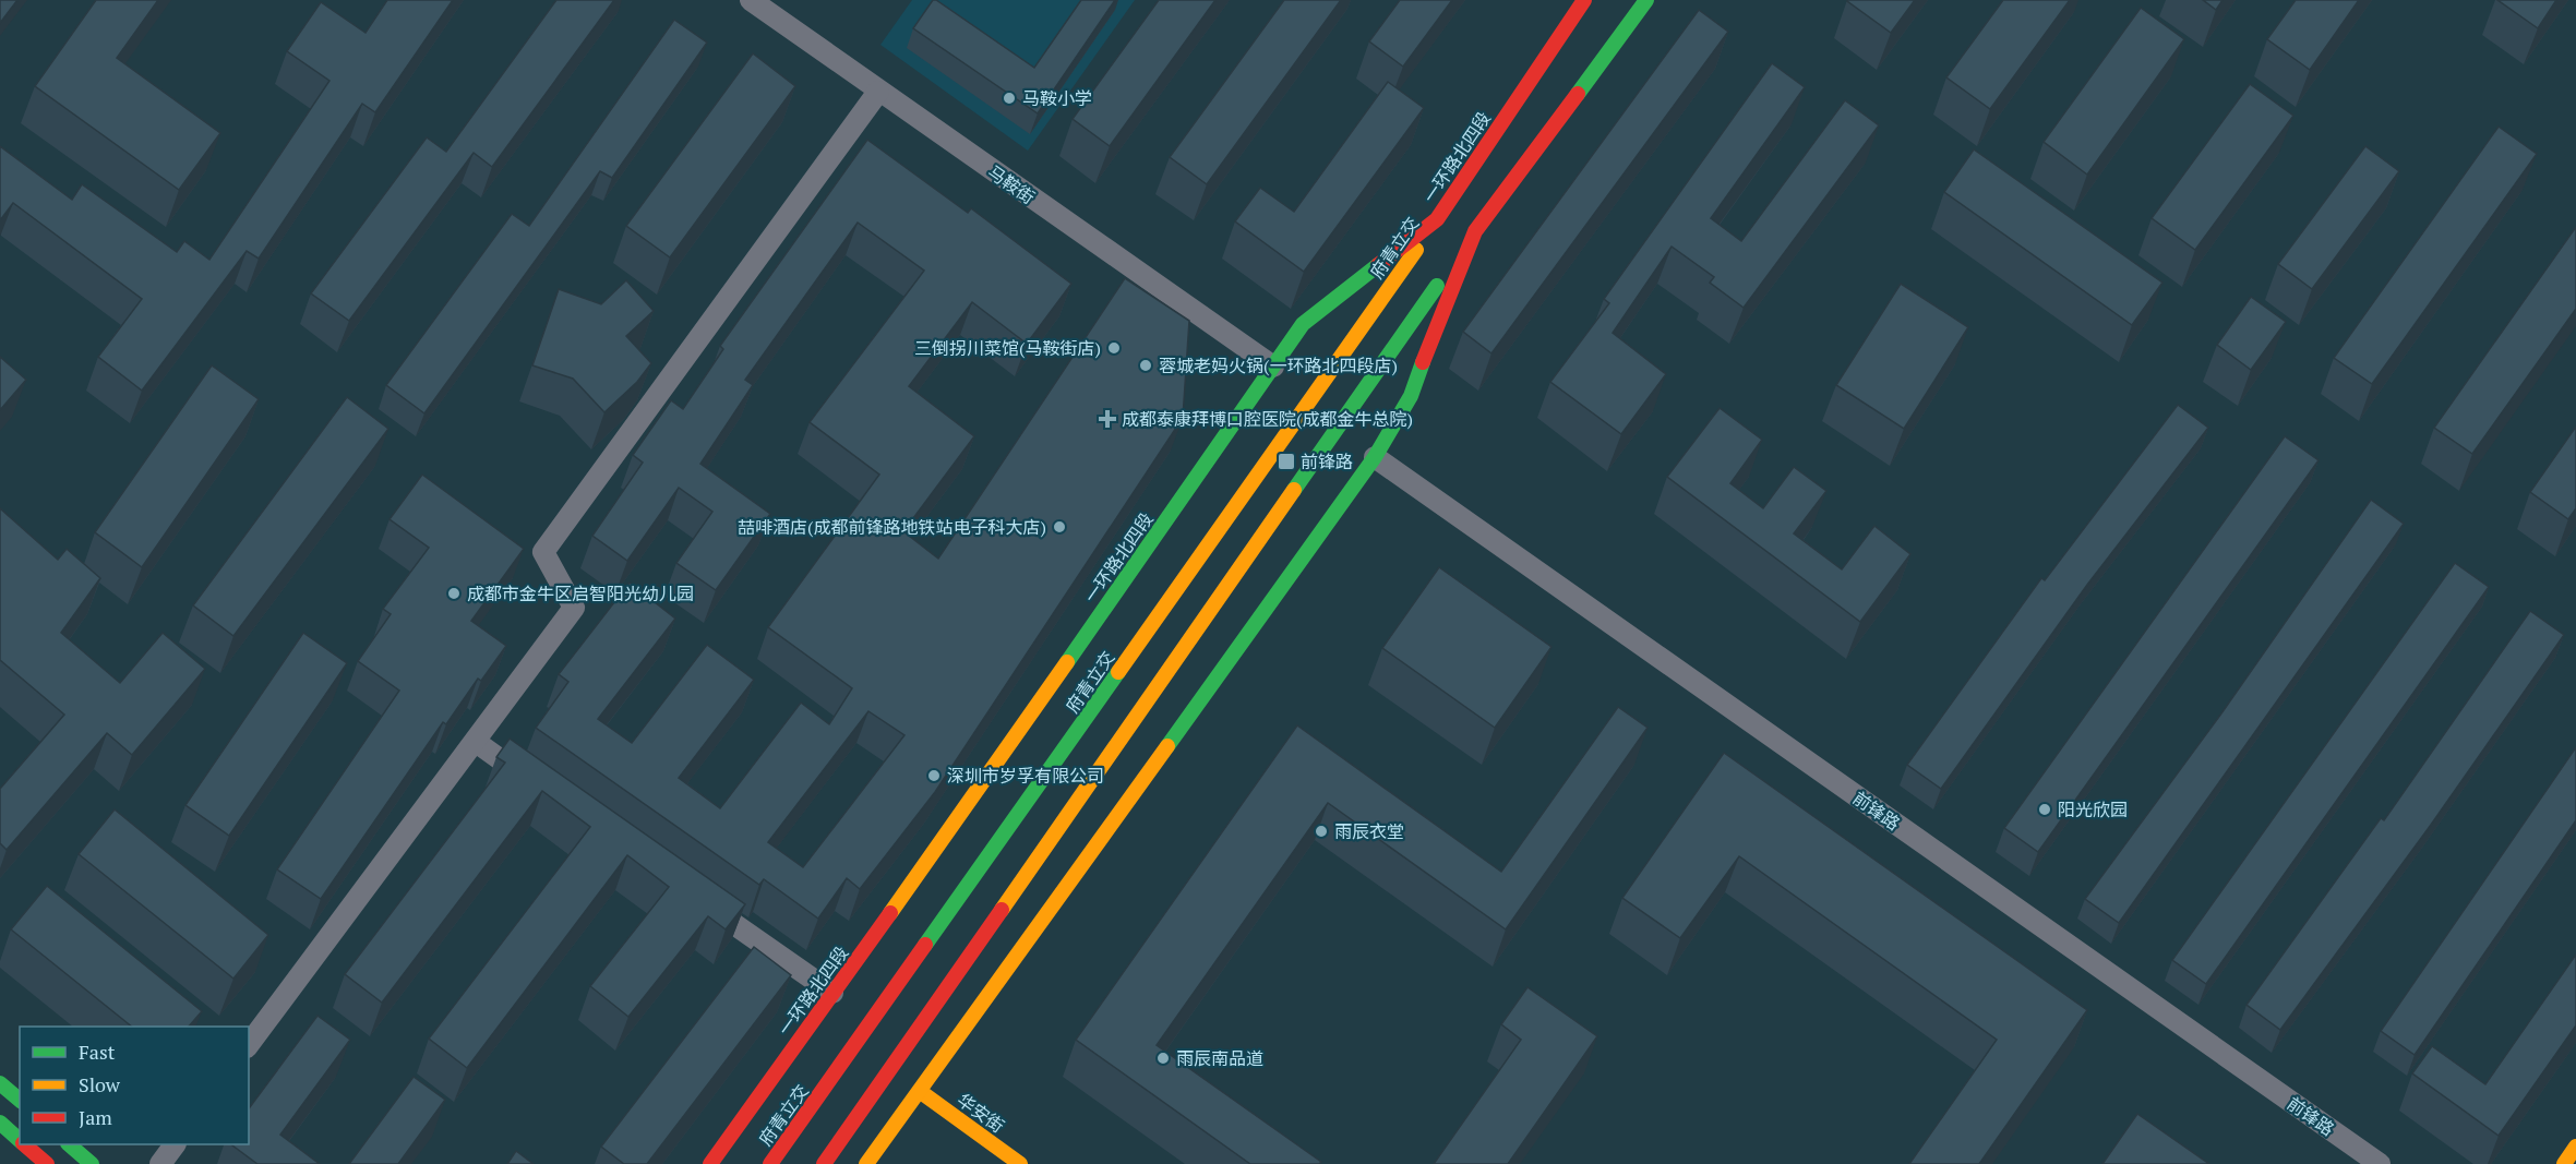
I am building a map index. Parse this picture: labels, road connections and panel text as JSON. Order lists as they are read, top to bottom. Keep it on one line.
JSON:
{"streets":{"main road":["一环路北四段","府青立交","华安街"],"street":["马鞍街","前锋路"]},"crossings":[["一环路北四段","马鞍街"],["一环路北四段","府青立交"]],"places":{"other":["马鞍小学","三倒拐川菜馆(马鞍街店)","蓉城老妈火锅(一环路北四段店)","喆啡酒店(成都前锋路地铁站电子科大店)","成都市金牛区启智阳光幼儿园","深圳市岁孚有限公司","阳光欣园","雨辰衣堂","雨辰南品道"],"health":["成都泰康拜博口腔医院(成都金牛总院)"],"transit":["前锋路"]},"legend":["Fast","Slow","Jam"]}
